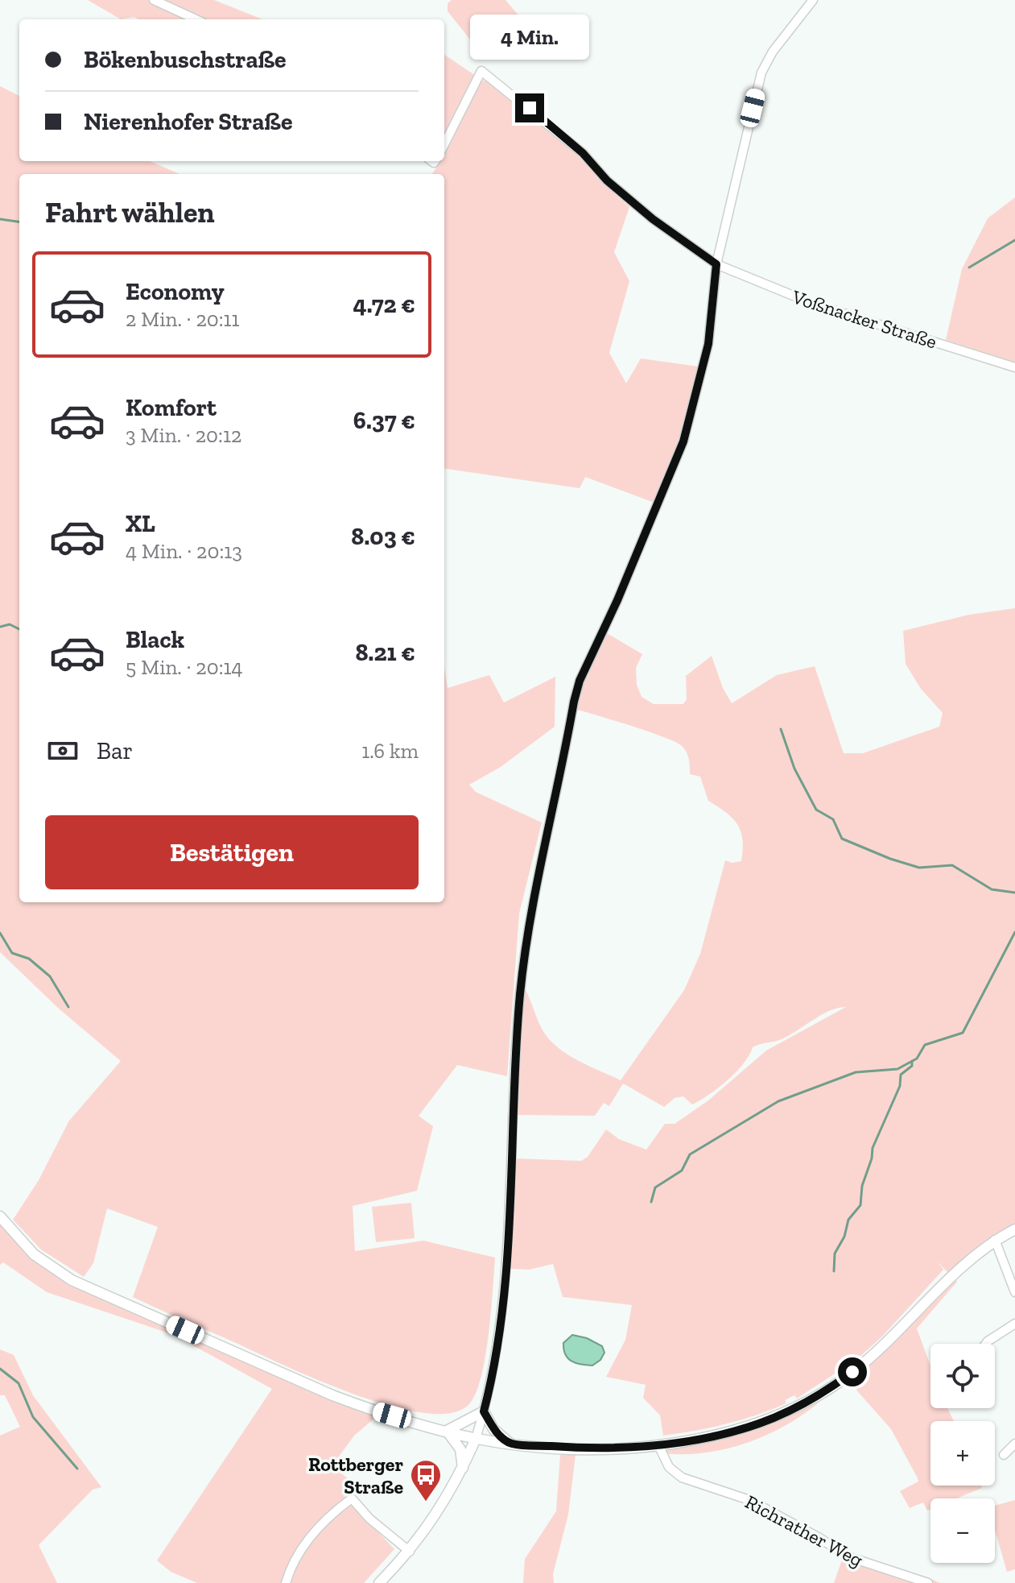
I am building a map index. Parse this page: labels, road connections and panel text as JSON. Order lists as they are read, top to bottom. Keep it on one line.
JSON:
{"streets":{"street":["Voßnacker Straße","Richrather Weg"]},"places":{"bus stop":["Rottberger Straße"]},"page":{"bubble":"4 Min.","banner":["Bökenbuschstraße","Nierenhofer Straße"],"heading":"Fahrt wählen","list":[{"name":"Economy","note":"2 Min. · 20:11","value":"4.72 €"},{"name":"Komfort","note":"3 Min. · 20:12","value":"6.37 €"},{"name":"XL","note":"4 Min. · 20:13","value":"8.03 €"},{"name":"Black","note":"5 Min. · 20:14","value":"8.21 €"}],"pay":["Bar","1.6 km"],"buttons":"Bestätigen","map_buttons":["+","−"]}}
